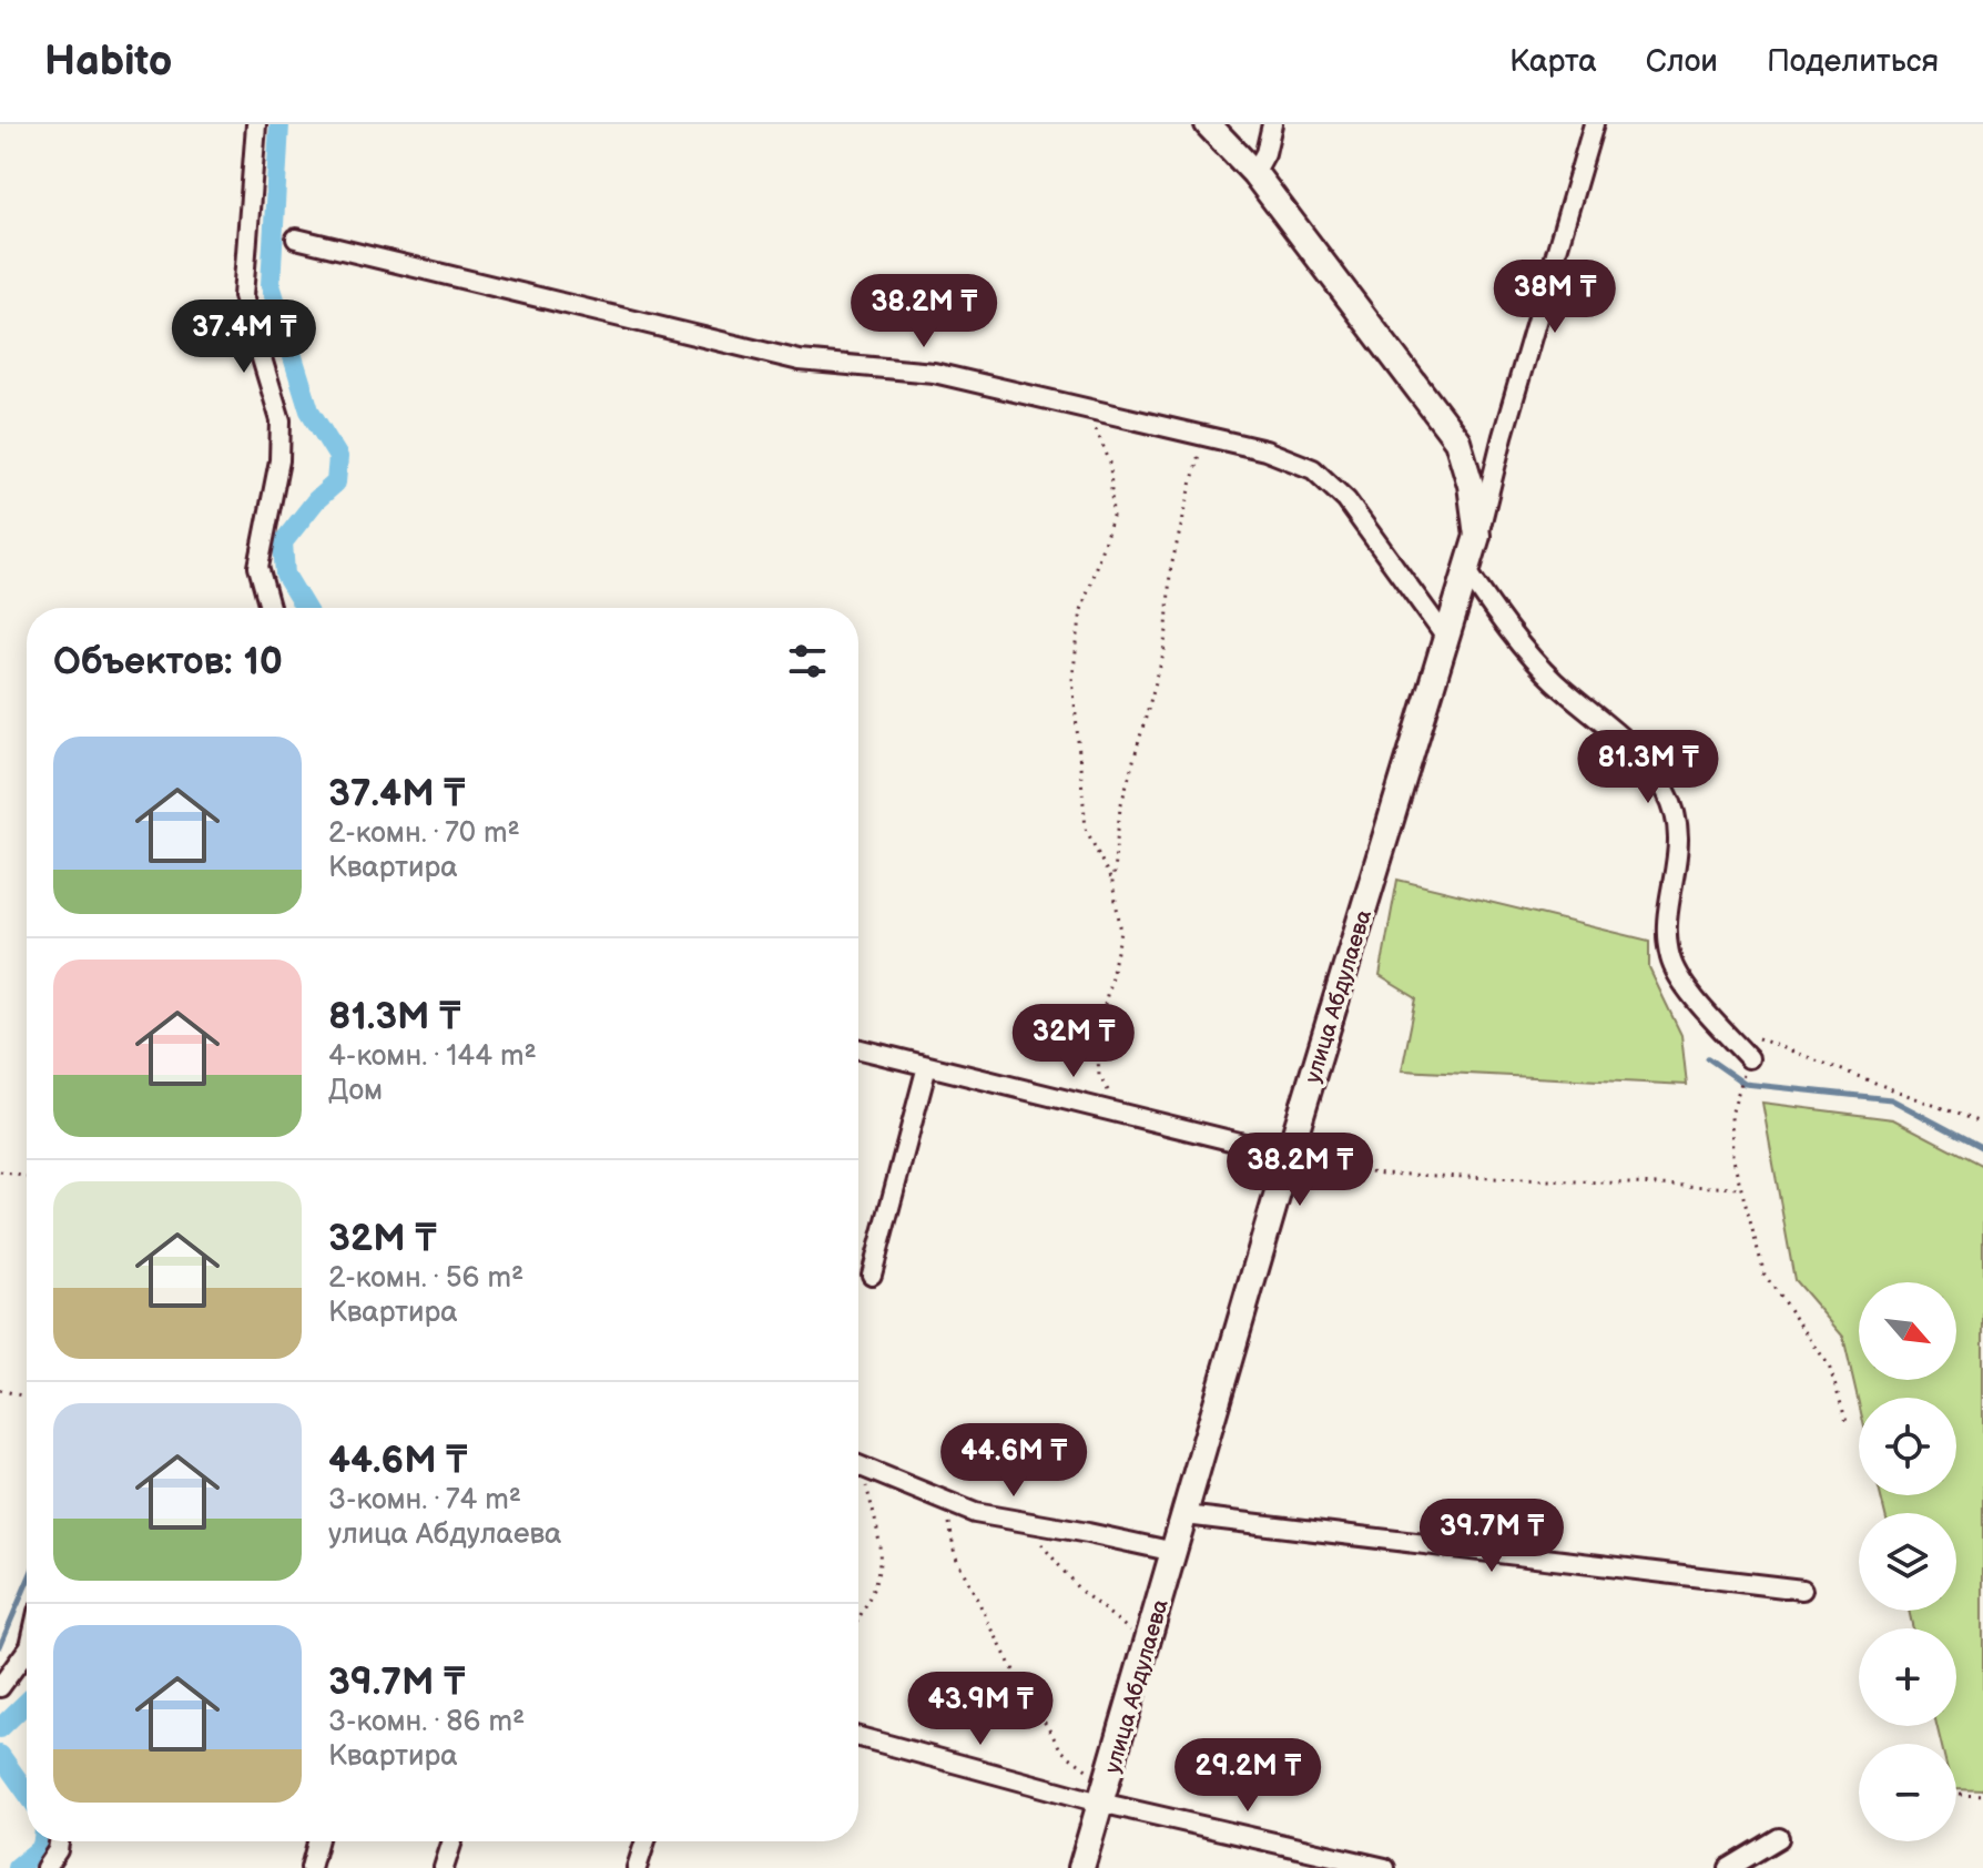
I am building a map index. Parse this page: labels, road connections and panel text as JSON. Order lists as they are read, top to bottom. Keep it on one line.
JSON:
{"streets":{"main road":["улица Абдулаева"]},"north":"bottom right","page":{"header":"Habito","nav":["Карта","Слои","Поделиться"],"price":["38M ₸","38.2M ₸","37.4M ₸","81.3M ₸","32M ₸","38.2M ₸","44.6M ₸","39.7M ₸","43.9M ₸","29.2M ₸"],"heading":"Объектов: 10","list":[{"name":"37.4M ₸","note":"2-комн. · 70 m² · Квартира"},{"name":"81.3M ₸","note":"4-комн. · 144 m² · Дом"},{"name":"32M ₸","note":"2-комн. · 56 m² · Квартира"},{"name":"44.6M ₸","note":"3-комн. · 74 m² · улица Абдулаева"},{"name":"39.7M ₸","note":"3-комн. · 86 m² · Квартира"}],"map_buttons":["+","−"]}}
